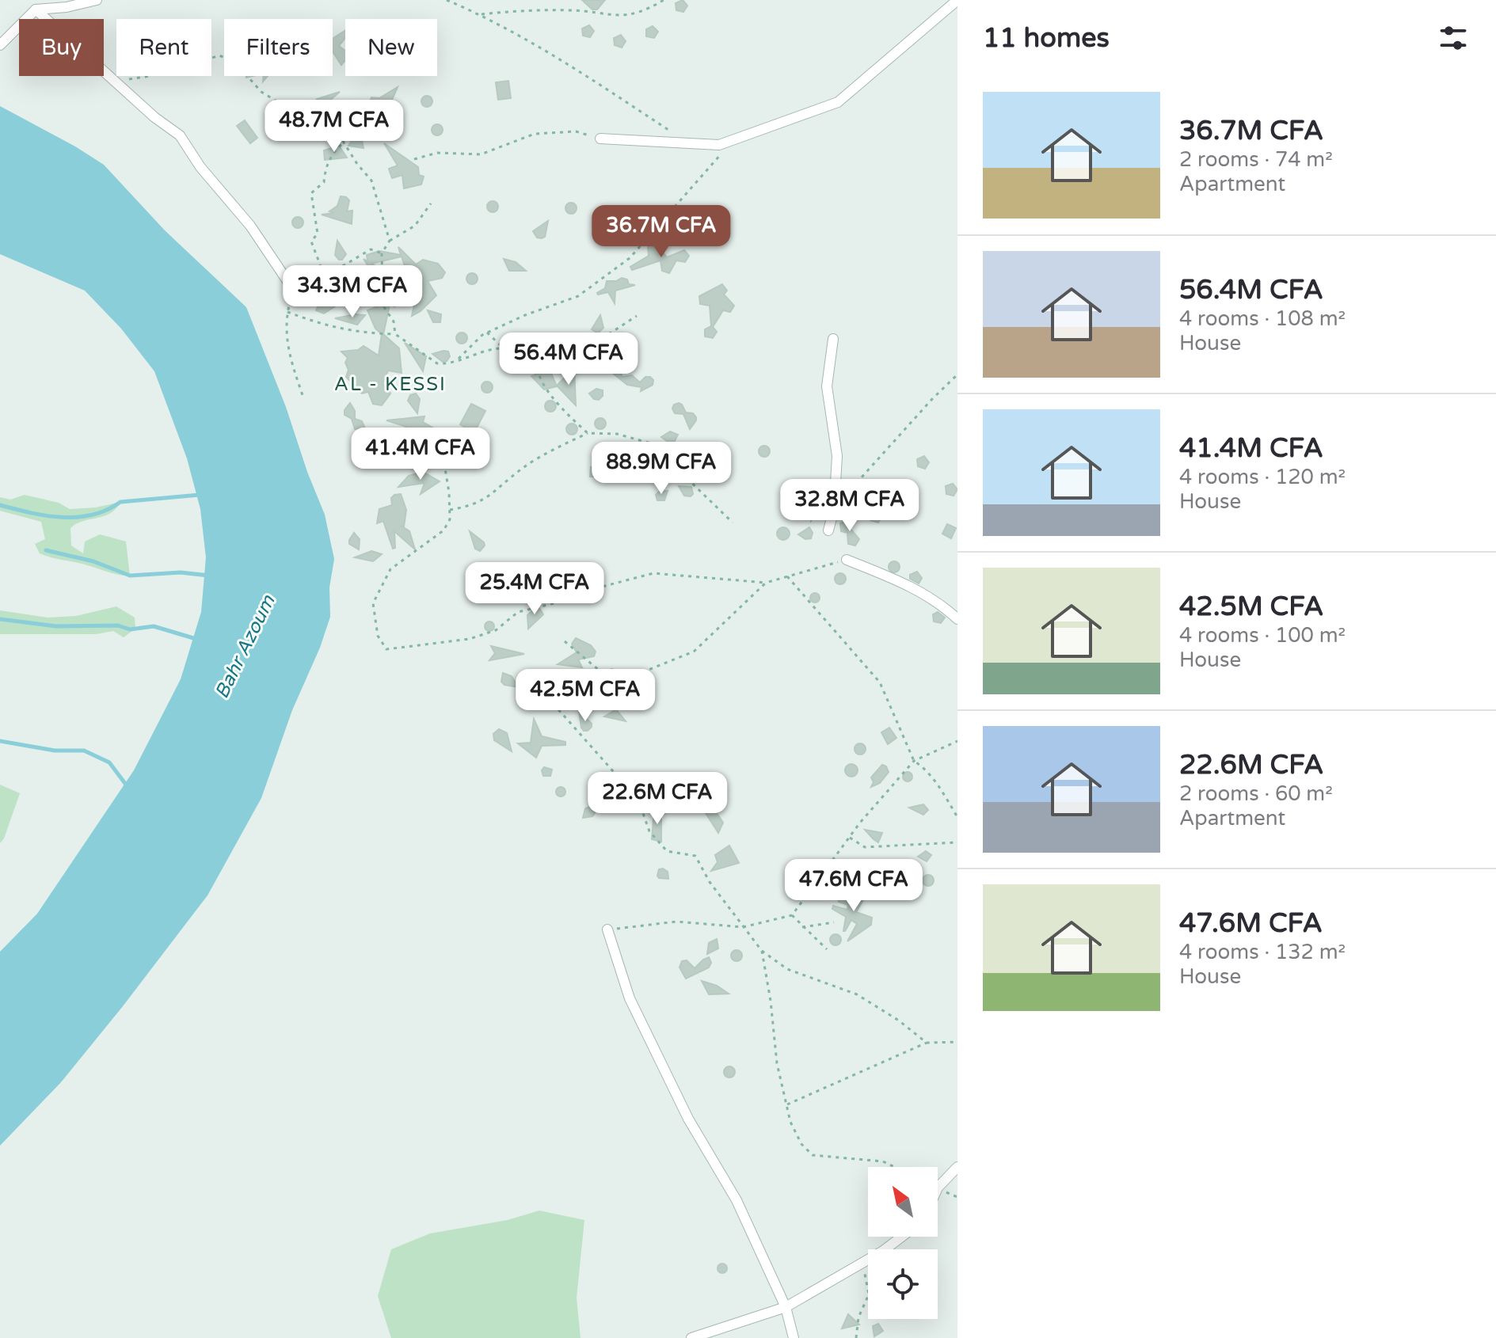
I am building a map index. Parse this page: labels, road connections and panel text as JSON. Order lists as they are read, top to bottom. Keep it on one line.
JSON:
{"districts":["AL - KESSI"],"water":["Bahr Azoum"],"north":"top left","page":{"heading":"11 homes","chip":["Buy","Rent","Filters","New"],"list":[{"name":"36.7M CFA","note":"2 rooms · 74 m² · Apartment"},{"name":"56.4M CFA","note":"4 rooms · 108 m² · House"},{"name":"41.4M CFA","note":"4 rooms · 120 m² · House"},{"name":"42.5M CFA","note":"4 rooms · 100 m² · House"},{"name":"22.6M CFA","note":"2 rooms · 60 m² · Apartment"},{"name":"47.6M CFA","note":"4 rooms · 132 m² · House"}],"price":["48.7M CFA","36.7M CFA","34.3M CFA","56.4M CFA","41.4M CFA","88.9M CFA","32.8M CFA","25.4M CFA","42.5M CFA","22.6M CFA","47.6M CFA"]}}
